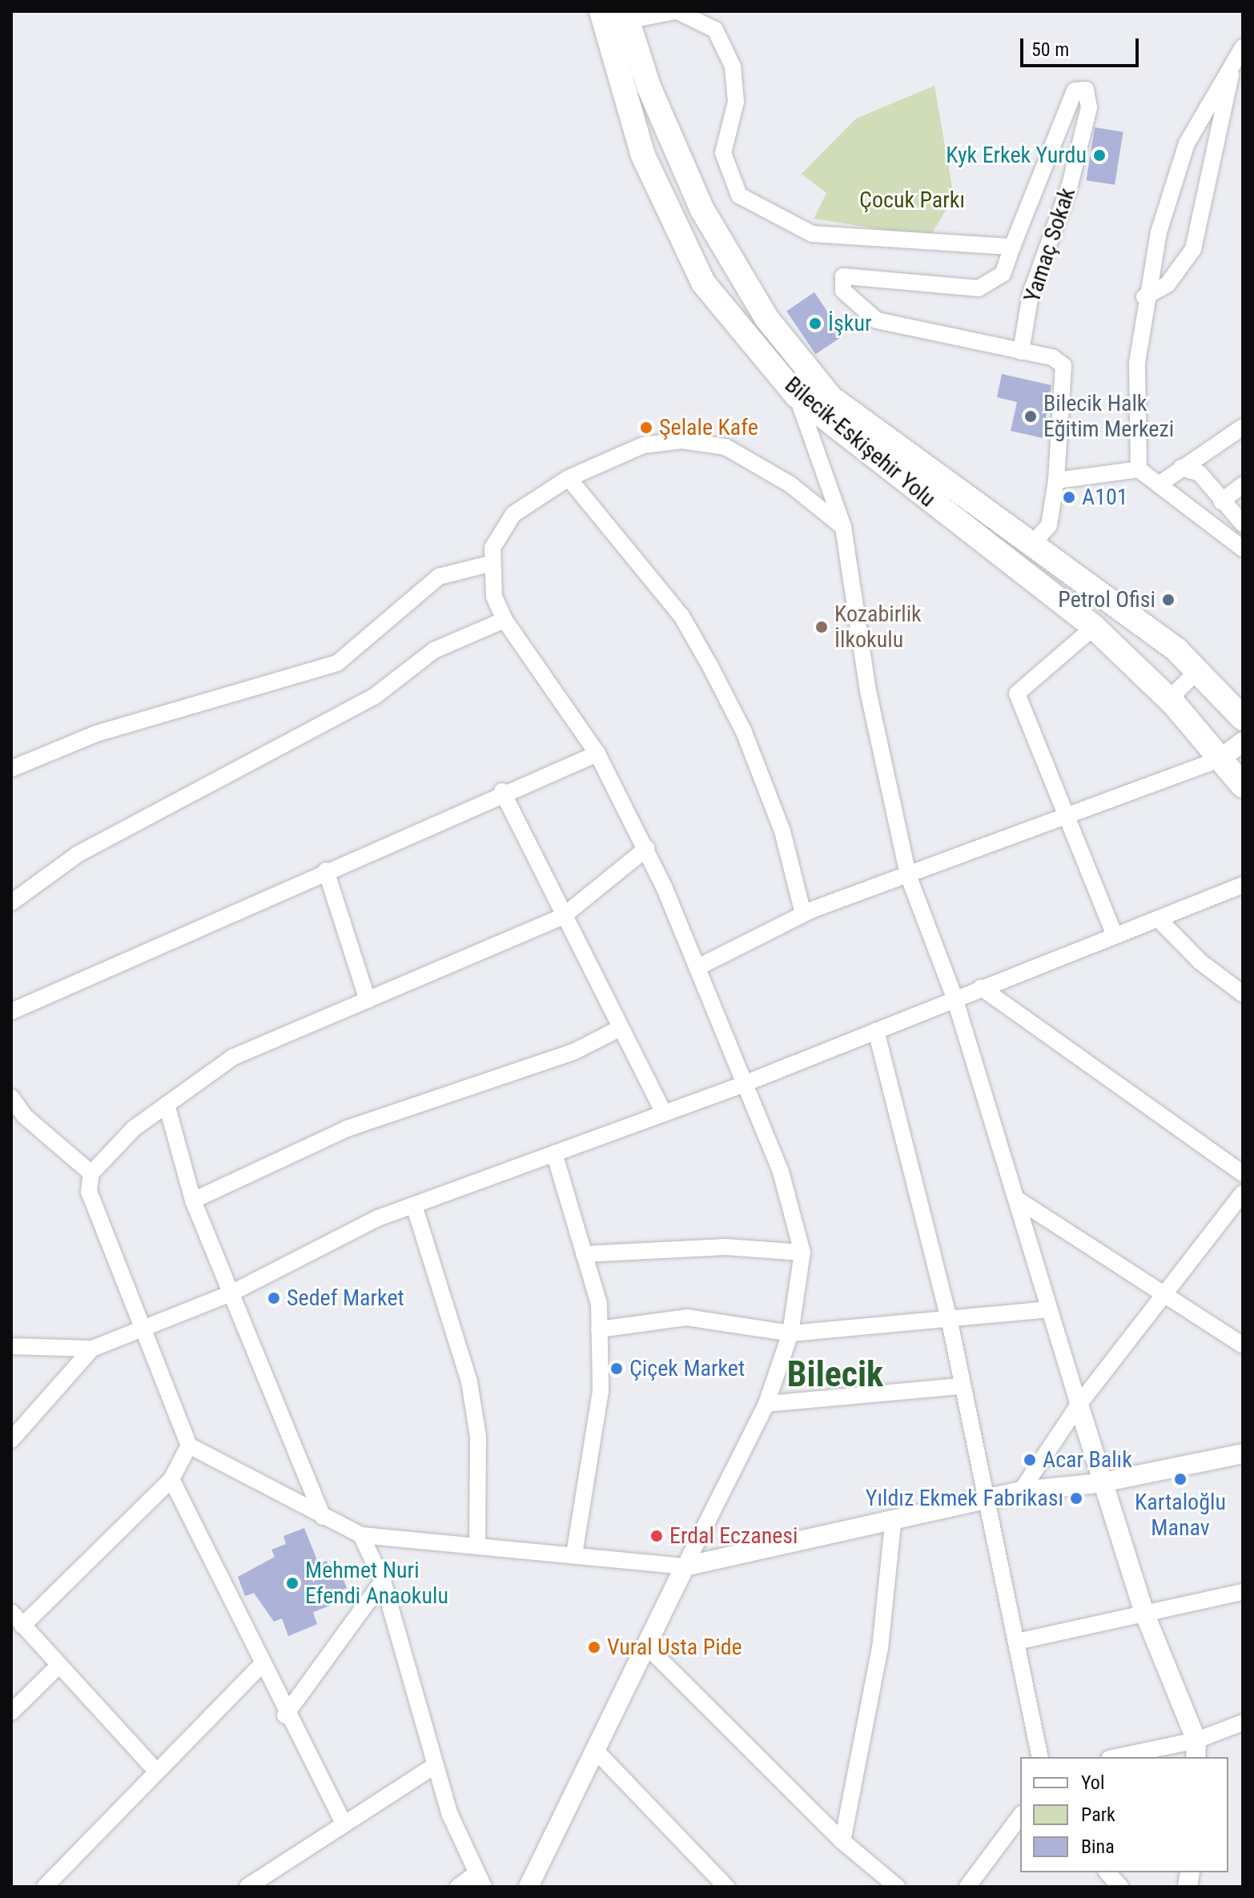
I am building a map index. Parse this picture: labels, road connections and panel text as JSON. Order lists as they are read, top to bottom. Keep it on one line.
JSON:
{"streets":{"main road":["Bilecik-Eskişehir Yolu"],"street":["Yamaç Sokak"]},"districts":["Bilecik"],"parks":["Çocuk Parkı"],"places":["Kyk Erkek Yurdu","İşkur","Bilecik Halk Eğitim Merkezi","Şelale Kafe","A101","Petrol Ofisi","Kozabirlik İlkokulu","Sedef Market","Çiçek Market","Acar Balık","Kartaloğlu Manav","Yıldız Ekmek Fabrikası","Erdal Eczanesi","Mehmet Nuri Efendi Anaokulu","Vural Usta Pide"],"legend":["Yol","Park","Bina"],"scale_bar":"50 m"}
